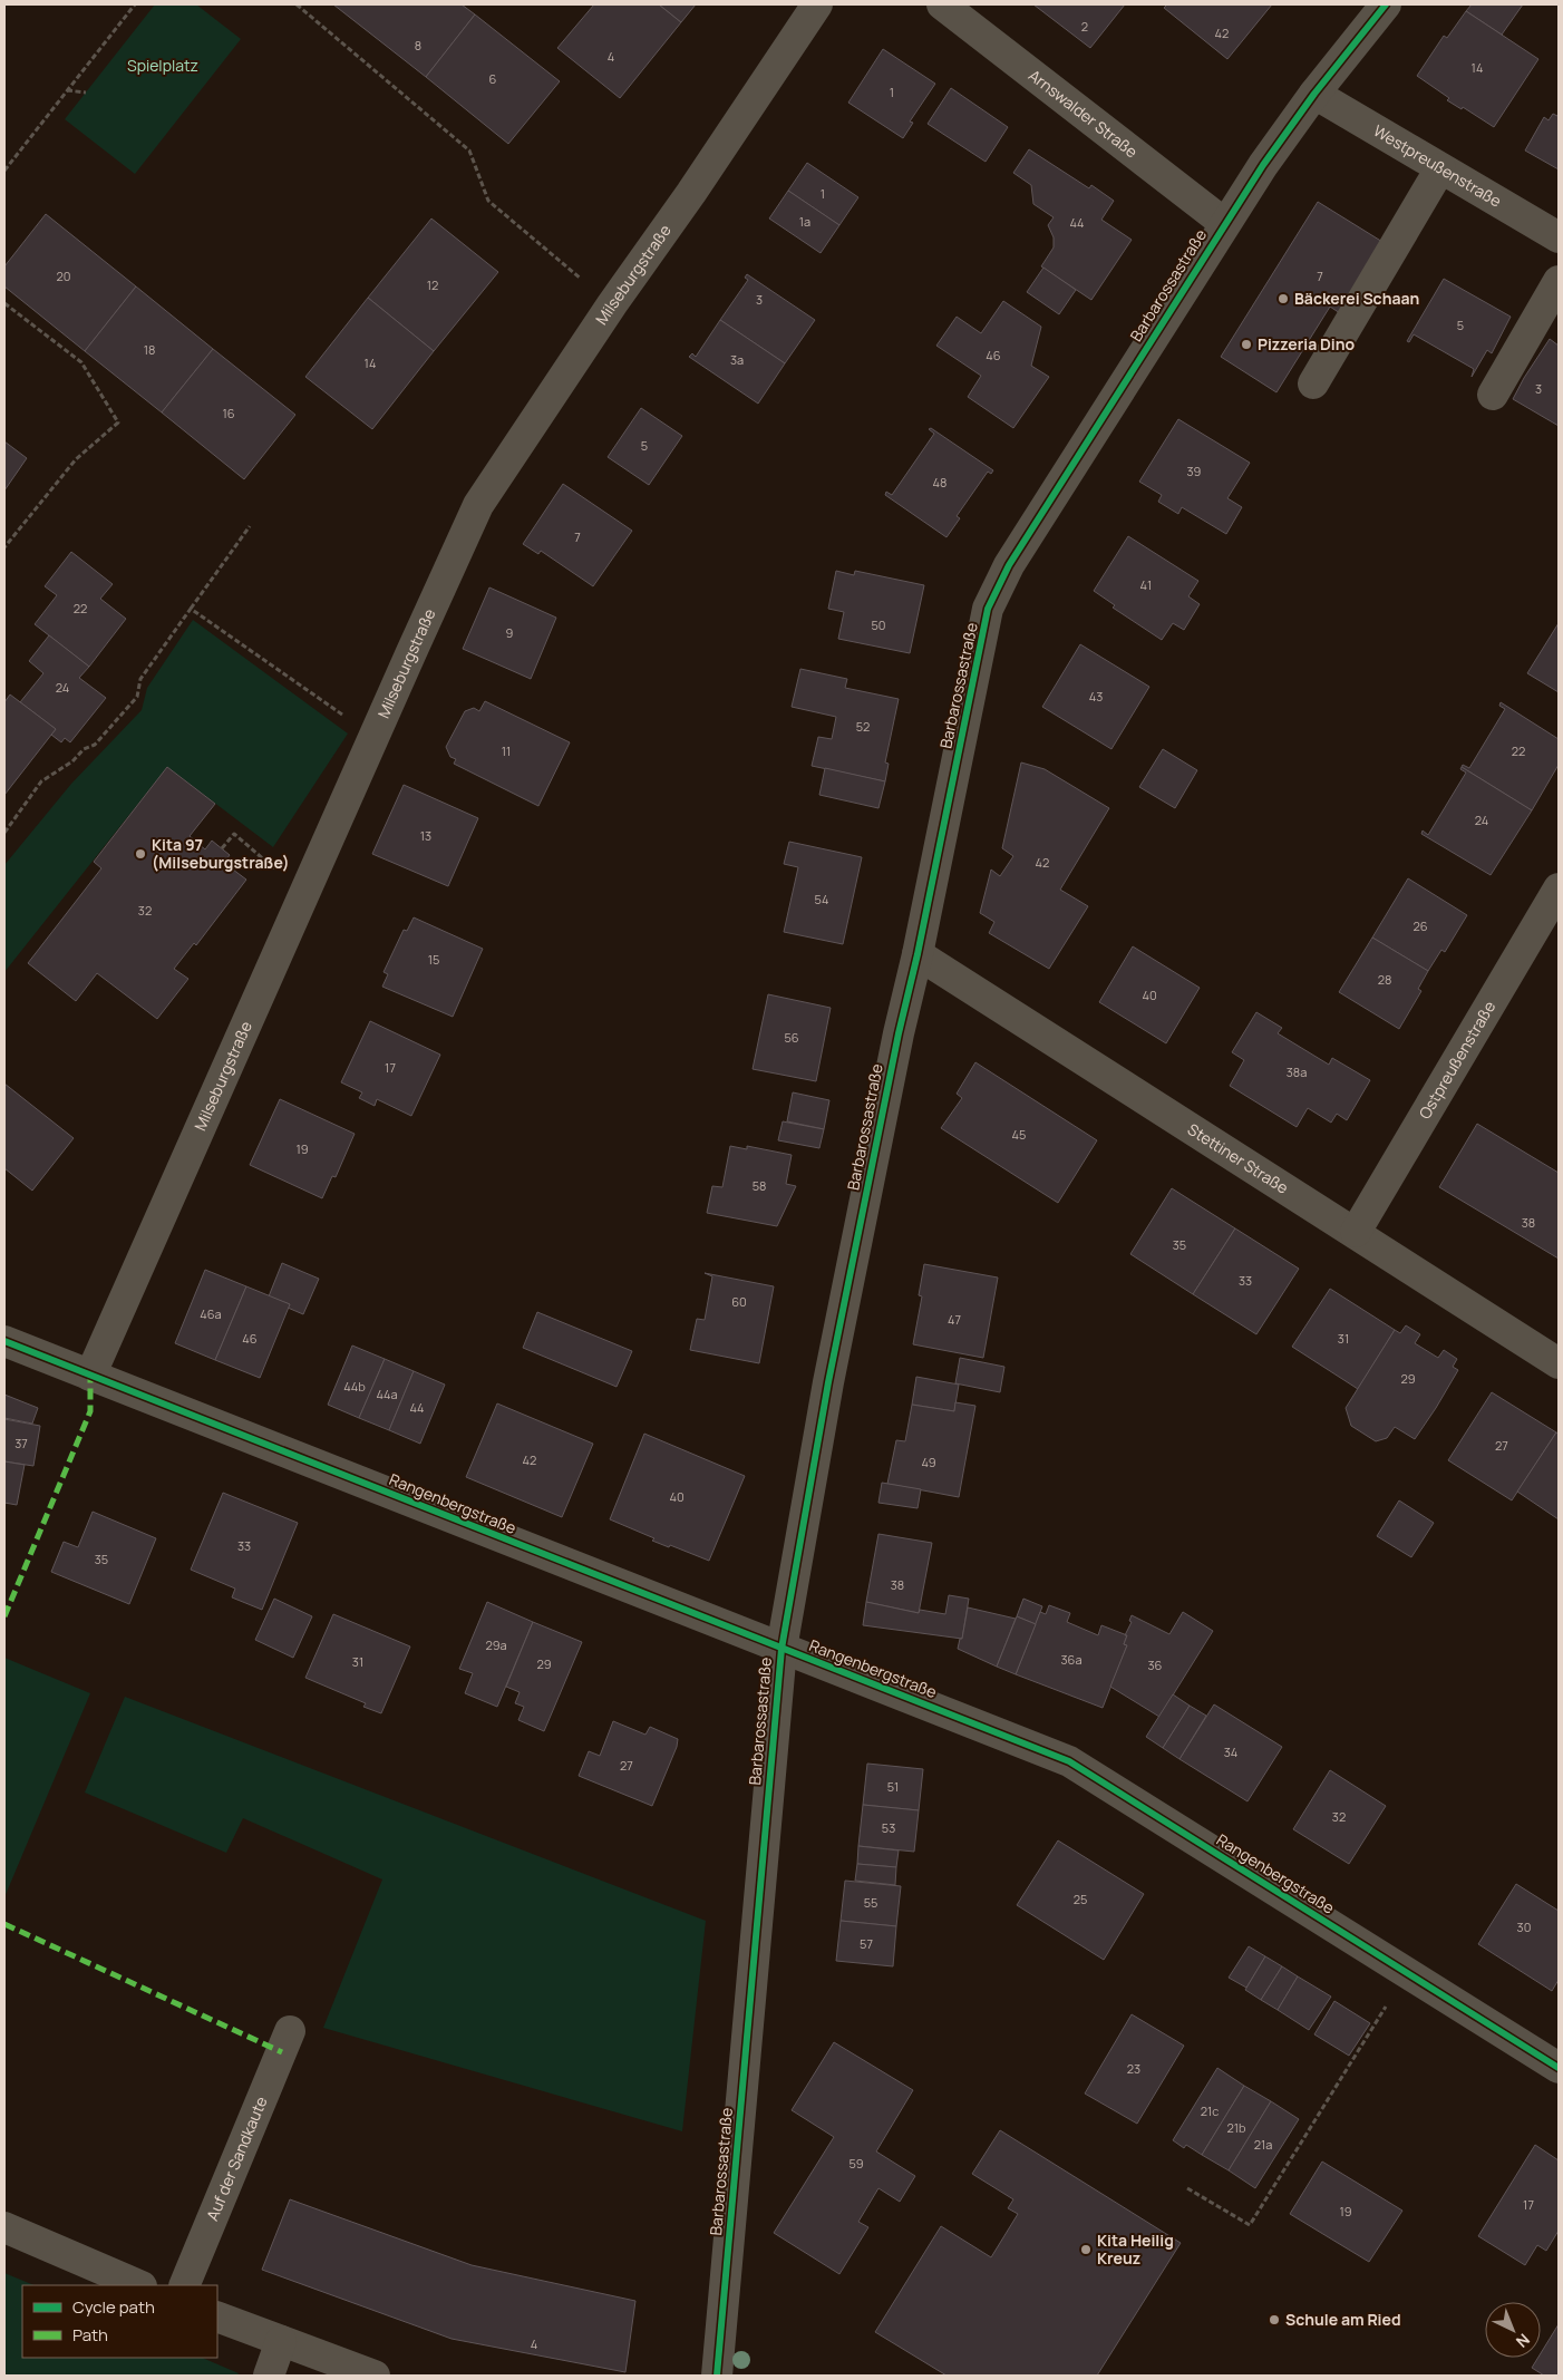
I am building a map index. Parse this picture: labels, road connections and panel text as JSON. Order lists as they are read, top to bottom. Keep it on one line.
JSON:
{"streets":{"street":["Arnswalder Straße","Westpreußenstraße","Milseburgstraße","Barbarossastraße","Ostpreußenstraße","Stettiner Straße","Rangenbergstraße","Auf der Sandkaute"]},"crossings":[["Arnswalder Straße","Barbarossastraße"],["Westpreußenstraße","Barbarossastraße"],["Milseburgstraße","Rangenbergstraße"],["Barbarossastraße","Stettiner Straße"],["Barbarossastraße","Rangenbergstraße"],["Ostpreußenstraße","Stettiner Straße"]],"parks":["Spielplatz"],"places":["Bäckerei Schaan","Pizzeria Dino","Kita 97 (Milseburgstraße)","Kita Heilig Kreuz","Schule am Ried"],"house_numbers":["2","42","8","4","14","6","1","1","1a","44","20","7","12","3","5","18","46","3a","14","3","16","5","39","48","7","41","22","50","9","24","43","52","11","22","24","13","42","54","32","26","15","28","40","56","17","38a","45","19","58","38","35","33","60","46a","47","46","31","29","44b","44a","44","37","27","42","49","40","33","35","38","29a","36a","31","29","36","34","27","51","32","53","25","55","30","57","23","21c","21b","21a","59","17","19","4"],"legend":["Cycle path","Path"],"north":"bottom right"}
